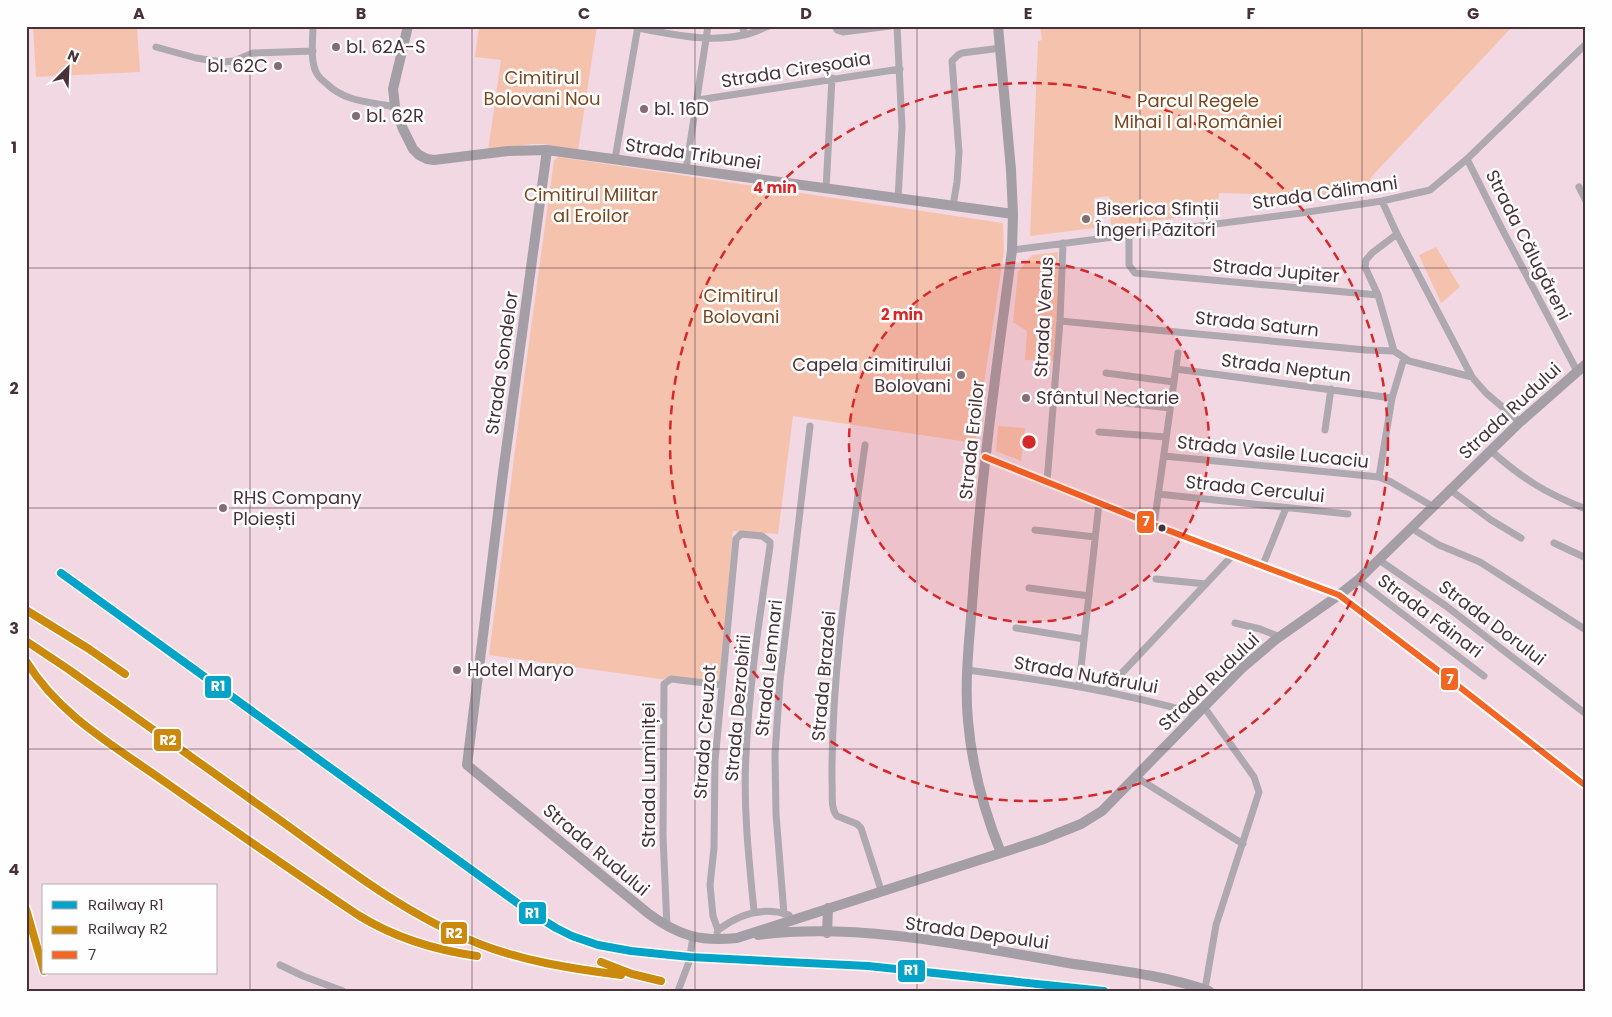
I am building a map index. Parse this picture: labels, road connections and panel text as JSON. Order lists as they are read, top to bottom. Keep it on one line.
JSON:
{"streets":{"street":["Strada Cireșoaia","Strada Tribunei","Strada Călimani","Strada Călugăreni","Strada Jupiter","Strada Venus","Strada Saturn","Strada Sondelor","Strada Neptun","Strada Rudului","Strada Eroilor","Strada Vasile Lucaciu","Strada Cercului","Strada Făinari","Strada Dorului","Strada Lemnari","Strada Nufărului","Strada Brazdei","Strada Dezrobirii","Strada Creuzot","Strada Luminiței","Strada Depoului"]},"crossings":[["Strada Tribunei","Strada Sondelor"],["Strada Tribunei","Strada Eroilor"],["Strada Călimani","Strada Călugăreni"],["Strada Călimani","Strada Jupiter"],["Strada Călimani","Strada Venus"],["Strada Călimani","Strada Eroilor"],["Strada Călugăreni","Strada Rudului"],["Strada Venus","Strada Saturn"],["Strada Sondelor","Strada Rudului"],["Strada Rudului","Strada Eroilor"],["Strada Rudului","Strada Vasile Lucaciu"],["Strada Rudului","Strada Făinari"],["Strada Rudului","Strada Dorului"],["Strada Rudului","Strada Nufărului"],["Strada Rudului","Strada Brazdei"],["Strada Rudului","Strada Creuzot"],["Strada Rudului","Strada Luminiței"],["Strada Rudului","Strada Depoului"],["Strada Eroilor","Strada Nufărului"],["Strada Dezrobirii","Strada Creuzot"],["Strada Creuzot","Strada Luminiței"]],"parks":["Cimitirul Bolovani Nou","Parcul Regele Mihai I al României","Cimitirul Militar al Eroilor","Cimitirul Bolovani"],"places":["bl. 62A-S","bl. 62C","bl. 16D","bl. 62R","Biserica Sfinții Îngeri Păzitori","Capela cimitirului Bolovani","Sfântul Nectarie","RHS Company Ploiești","Hotel Maryo"],"lines":["transit line 7","rail line R1","rail line R2"],"legend":["Railway R1","Railway R2","7"],"north":"top right","grid":{"columns":["A","B","C","D","E","F","G"],"rows":["1","2","3","4"]},"rings":["4 min","2 min"]}
